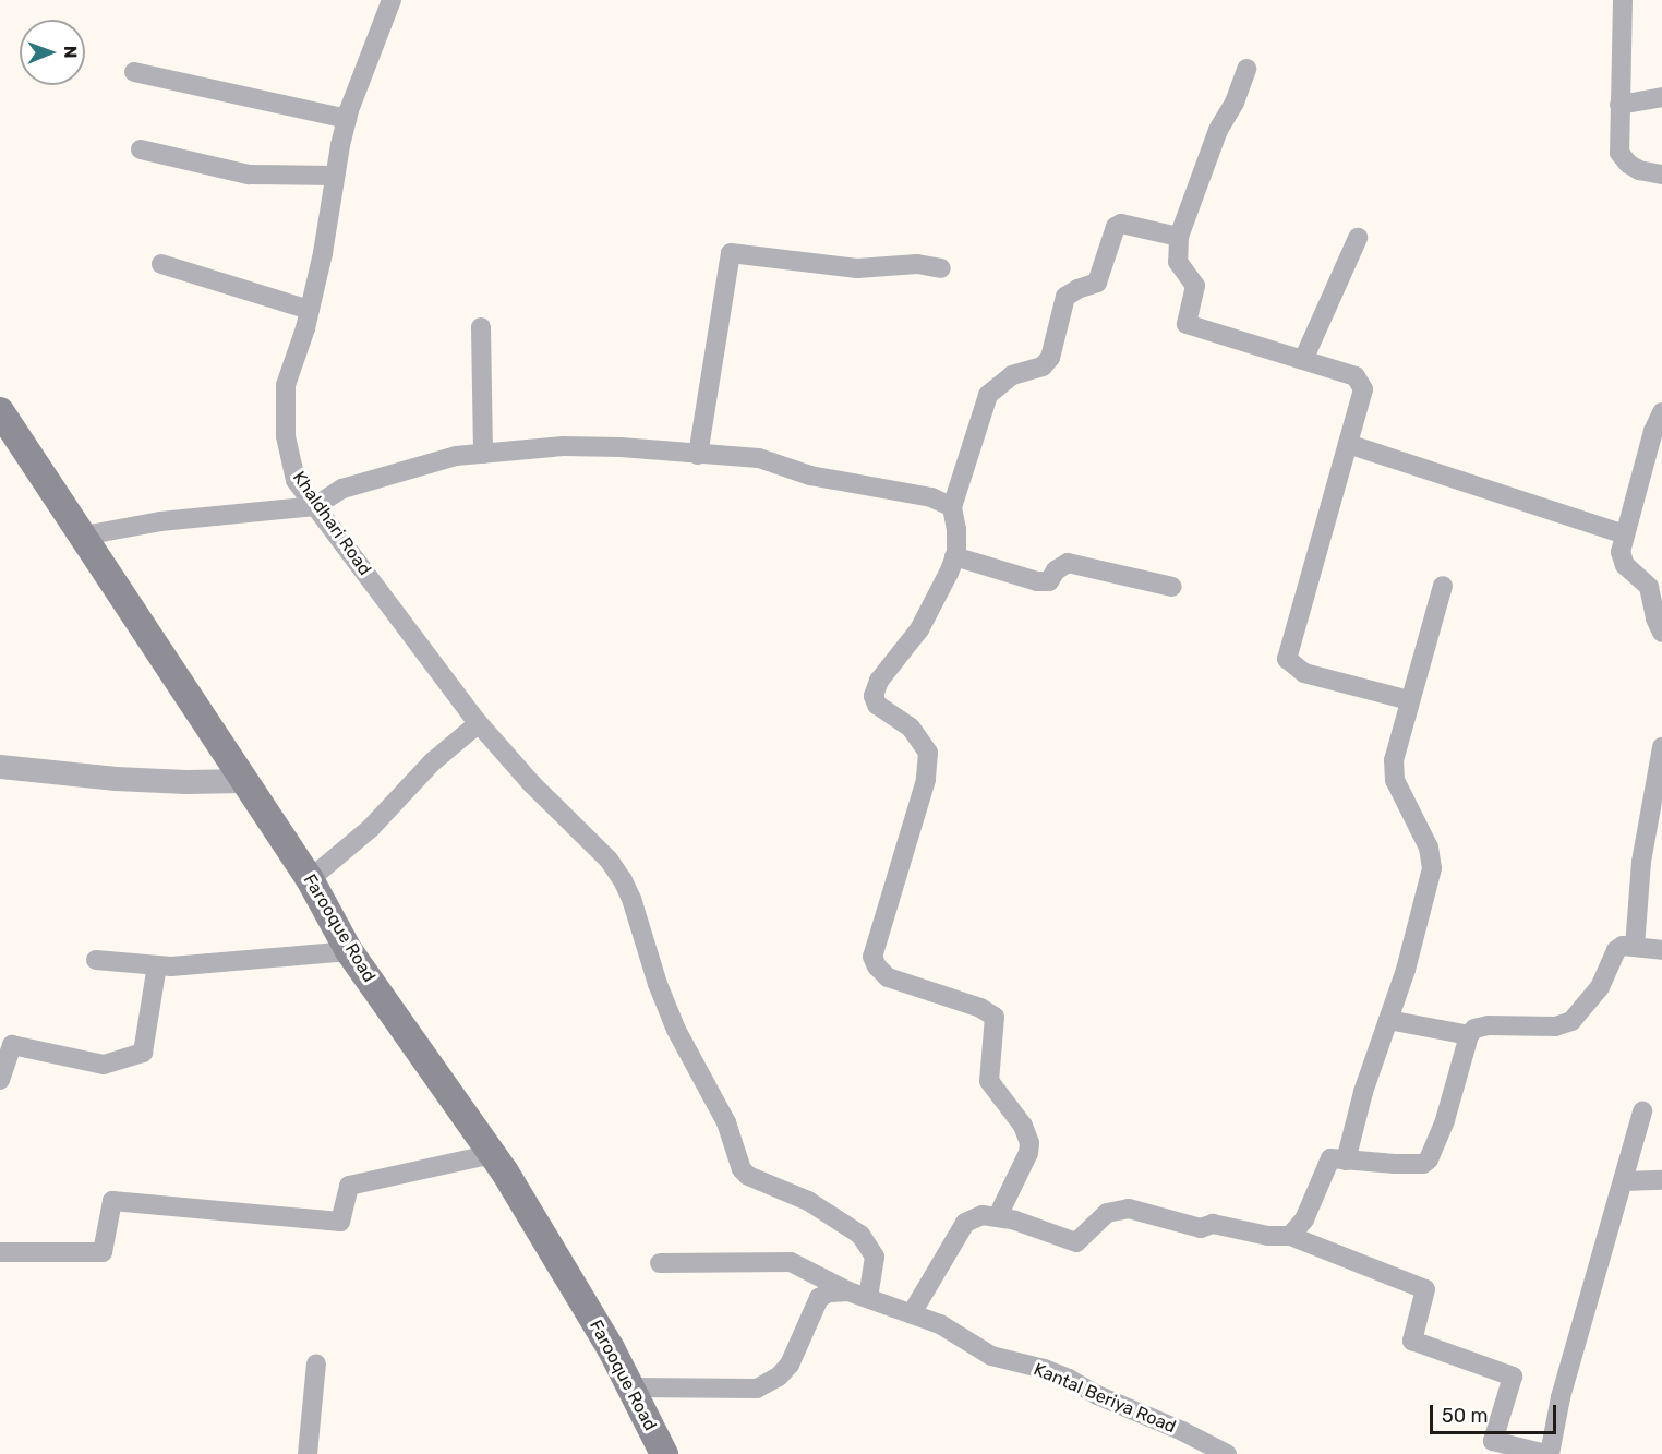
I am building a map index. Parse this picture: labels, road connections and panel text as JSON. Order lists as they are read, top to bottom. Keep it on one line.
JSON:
{"streets":{"main road":["Farooque Road"],"street":["Khaldhari Road","Kantal Beriya Road"]},"crossings":[["Khaldhari Road","Kantal Beriya Road"]],"scale_bar":"50 m","north":"right"}
